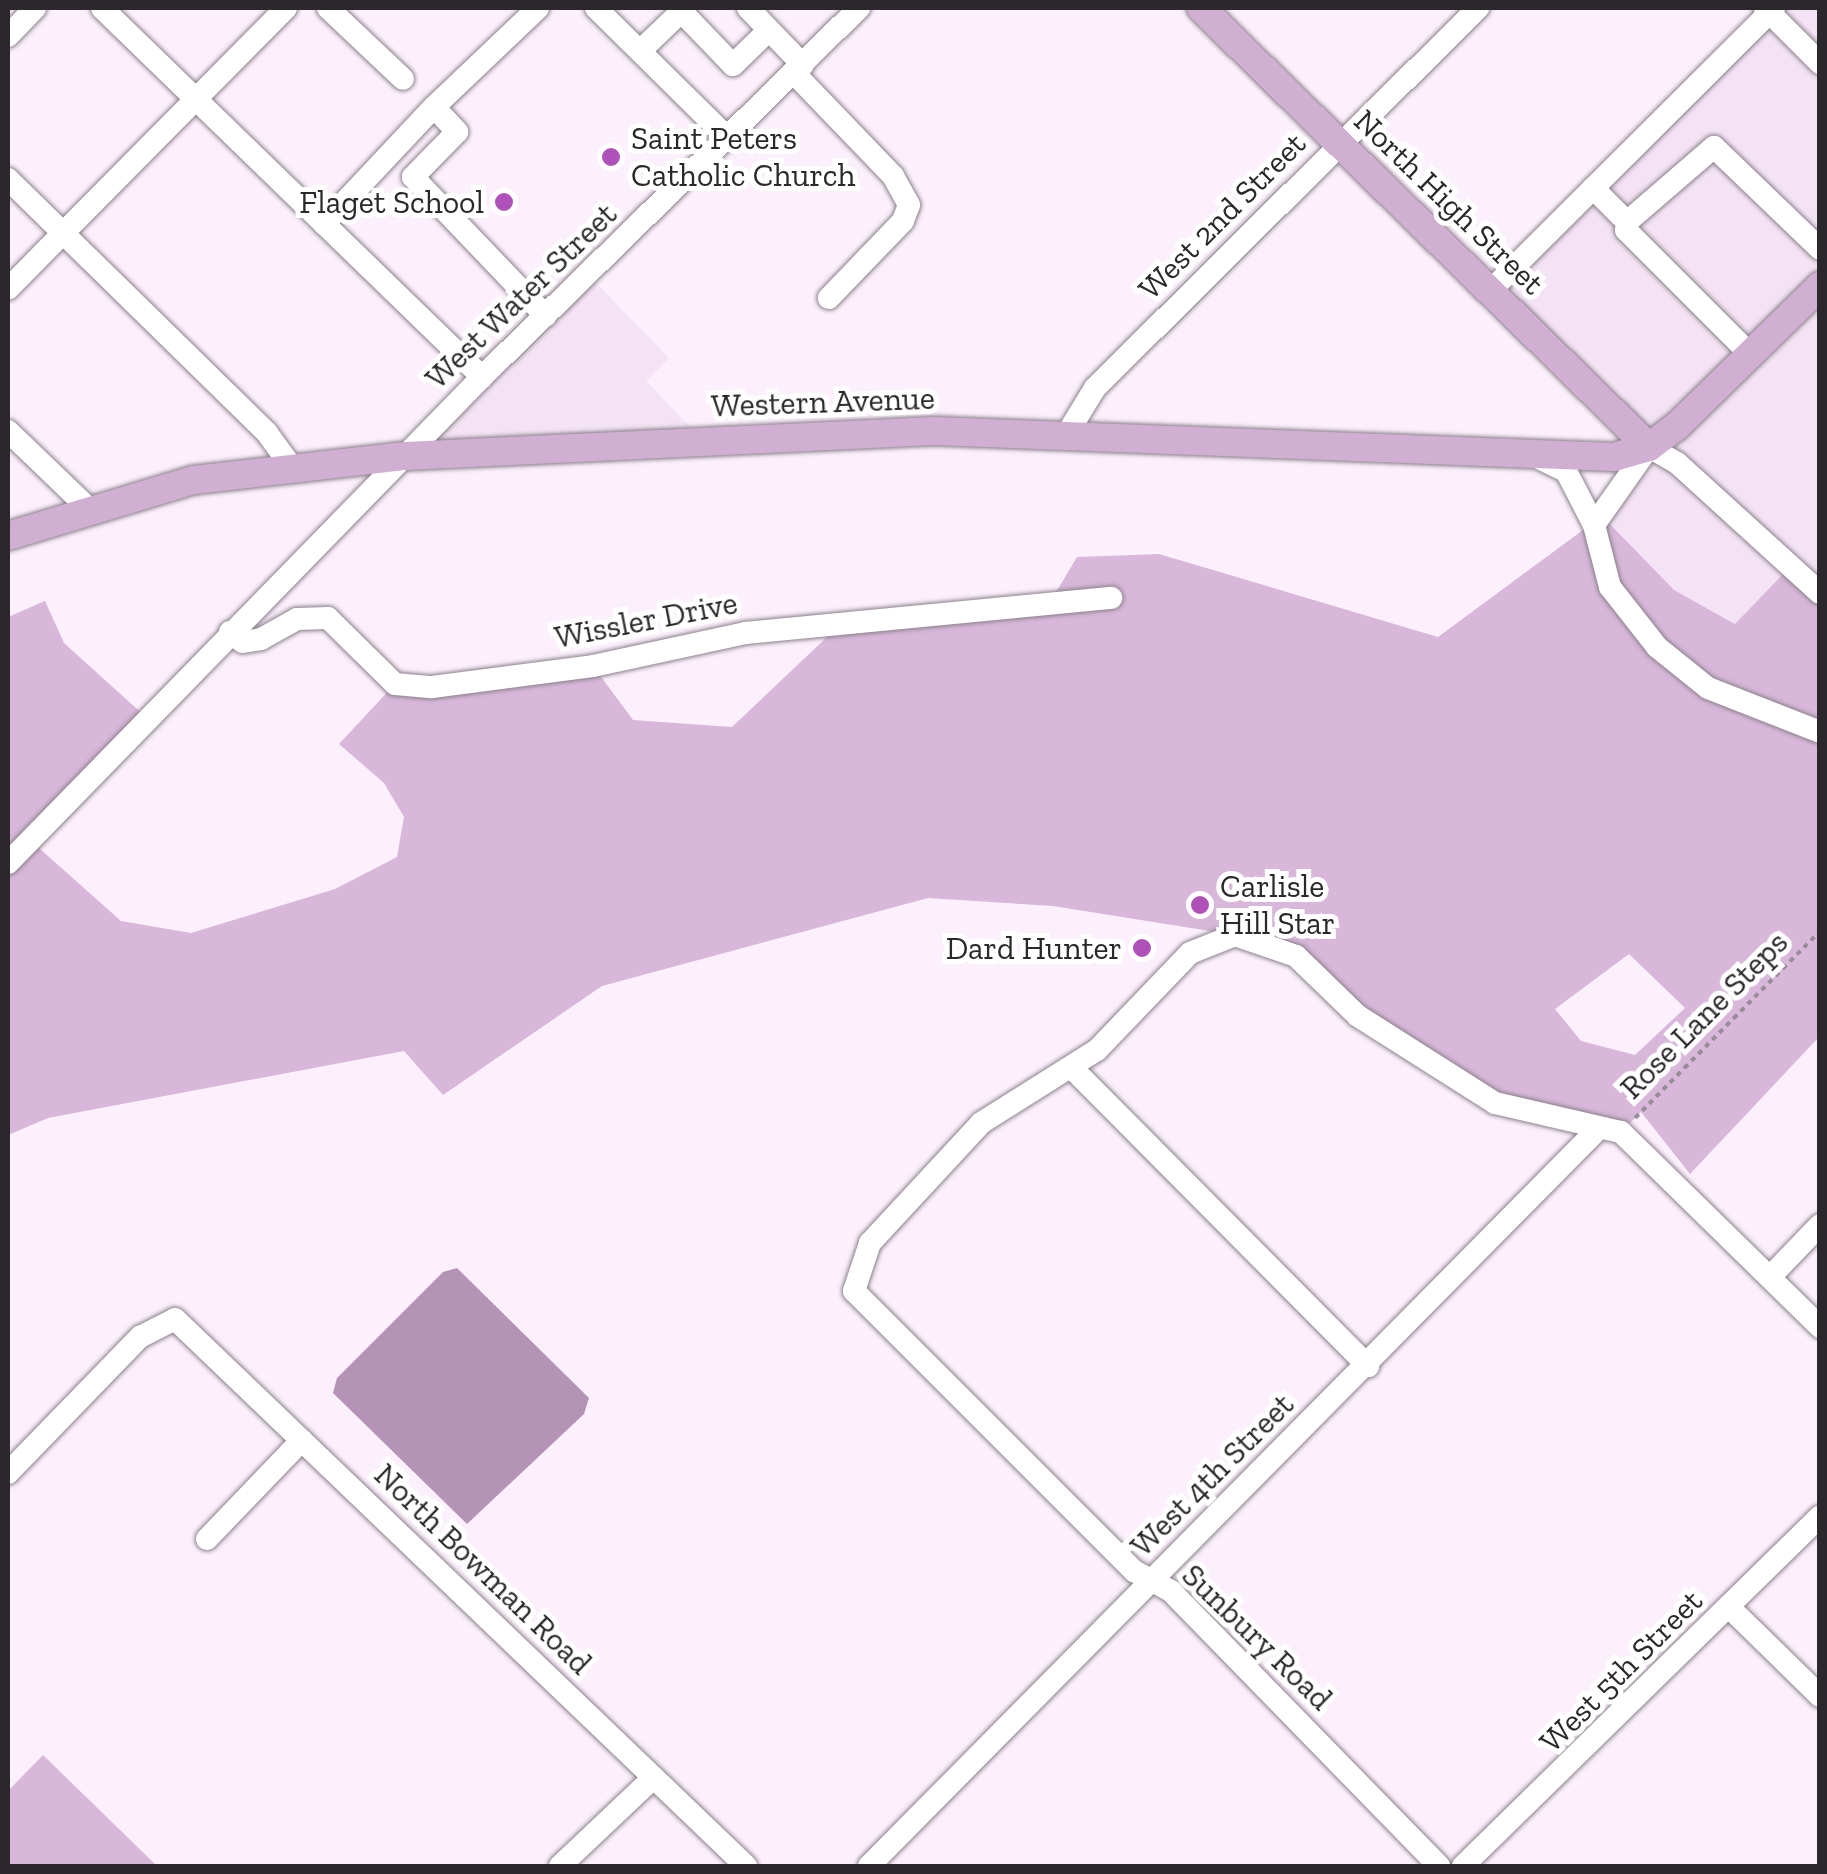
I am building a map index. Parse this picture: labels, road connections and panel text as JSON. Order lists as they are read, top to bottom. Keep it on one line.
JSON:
{"streets":{"main road":["North High Street","Western Avenue"],"street":["West 2nd Street","West Water Street","Wissler Drive","West 4th Street","North Bowman Road","Sunbury Road","West 5th Street"],"path":["Rose Lane Steps"]},"crossings":[["North High Street","West 2nd Street"],["North High Street","Western Avenue"],["West 2nd Street","Western Avenue"],["West Water Street","Western Avenue"],["West Water Street","Wissler Drive"],["Rose Lane Steps","West 4th Street"],["West 4th Street","Sunbury Road"]],"places":["Saint Peters Catholic Church","Flaget School","Carlisle Hill Star","Dard Hunter"]}
